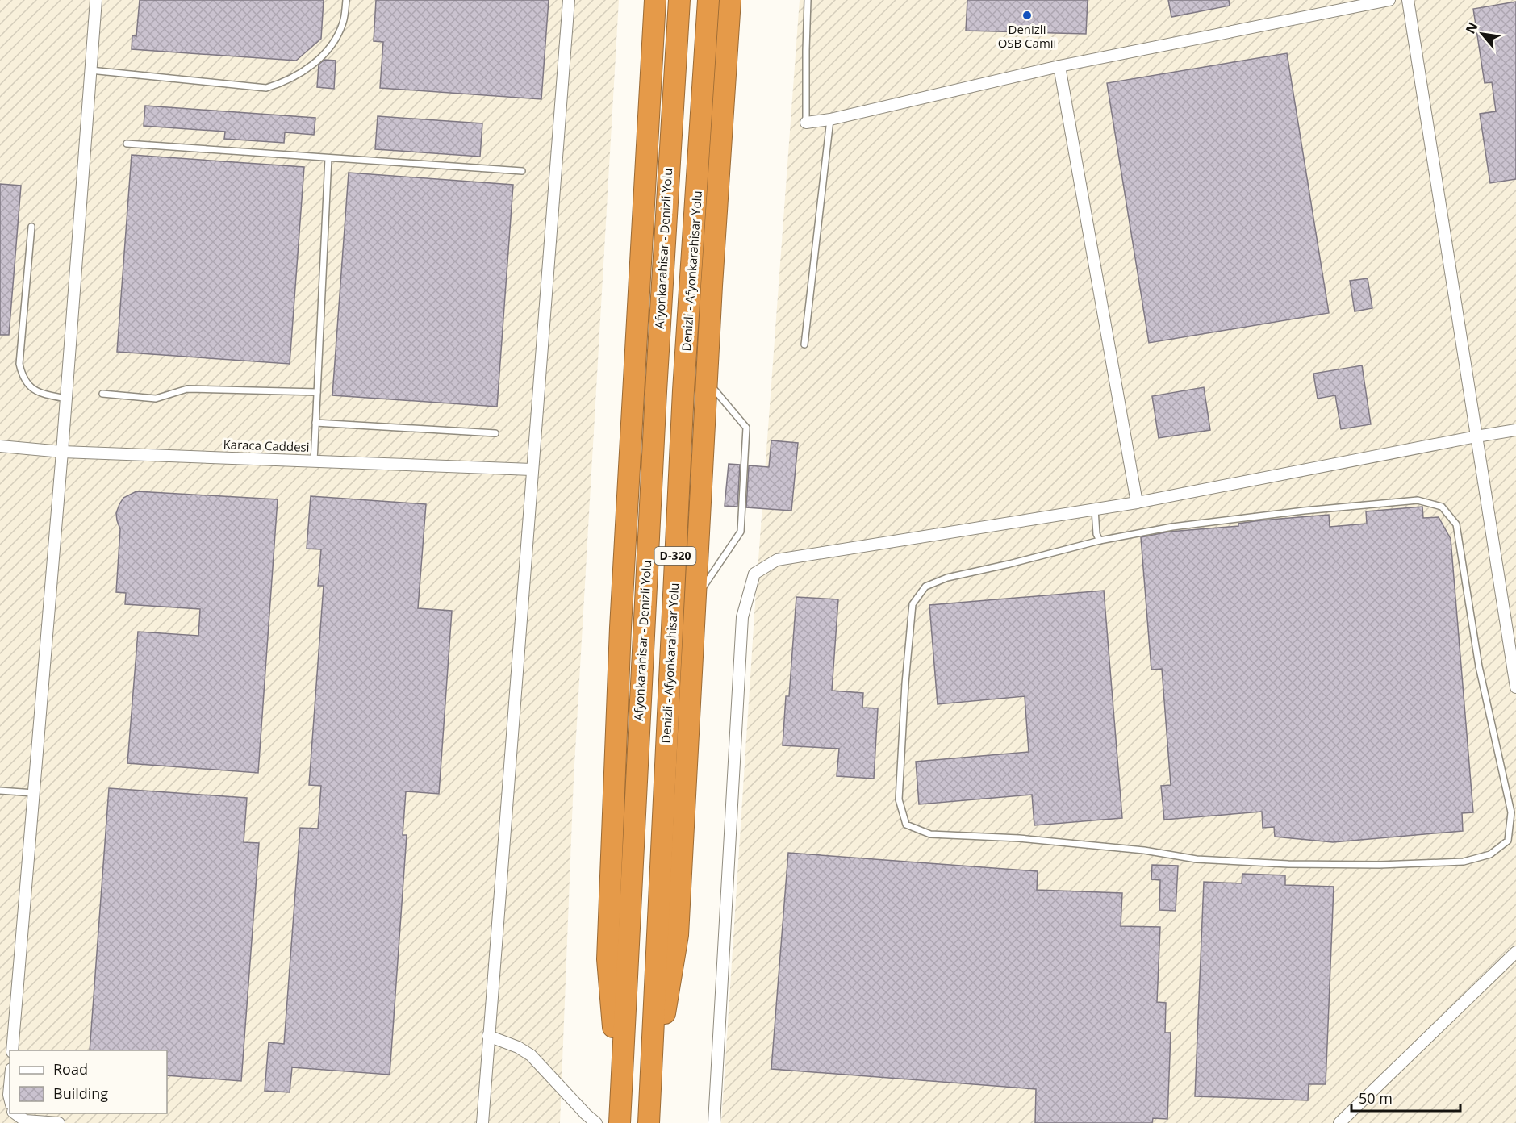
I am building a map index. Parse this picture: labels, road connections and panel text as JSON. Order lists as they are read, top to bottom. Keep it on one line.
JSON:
{"streets":{"highway":["Afyonkarahisar - Denizli Yolu","Denizli - Afyonkarahisar Yolu","D-320"],"street":["Karaca Caddesi"]},"places":["Denizli OSB Camii"],"legend":["Road","Building"],"scale_bar":"50 m","north":"top left"}
